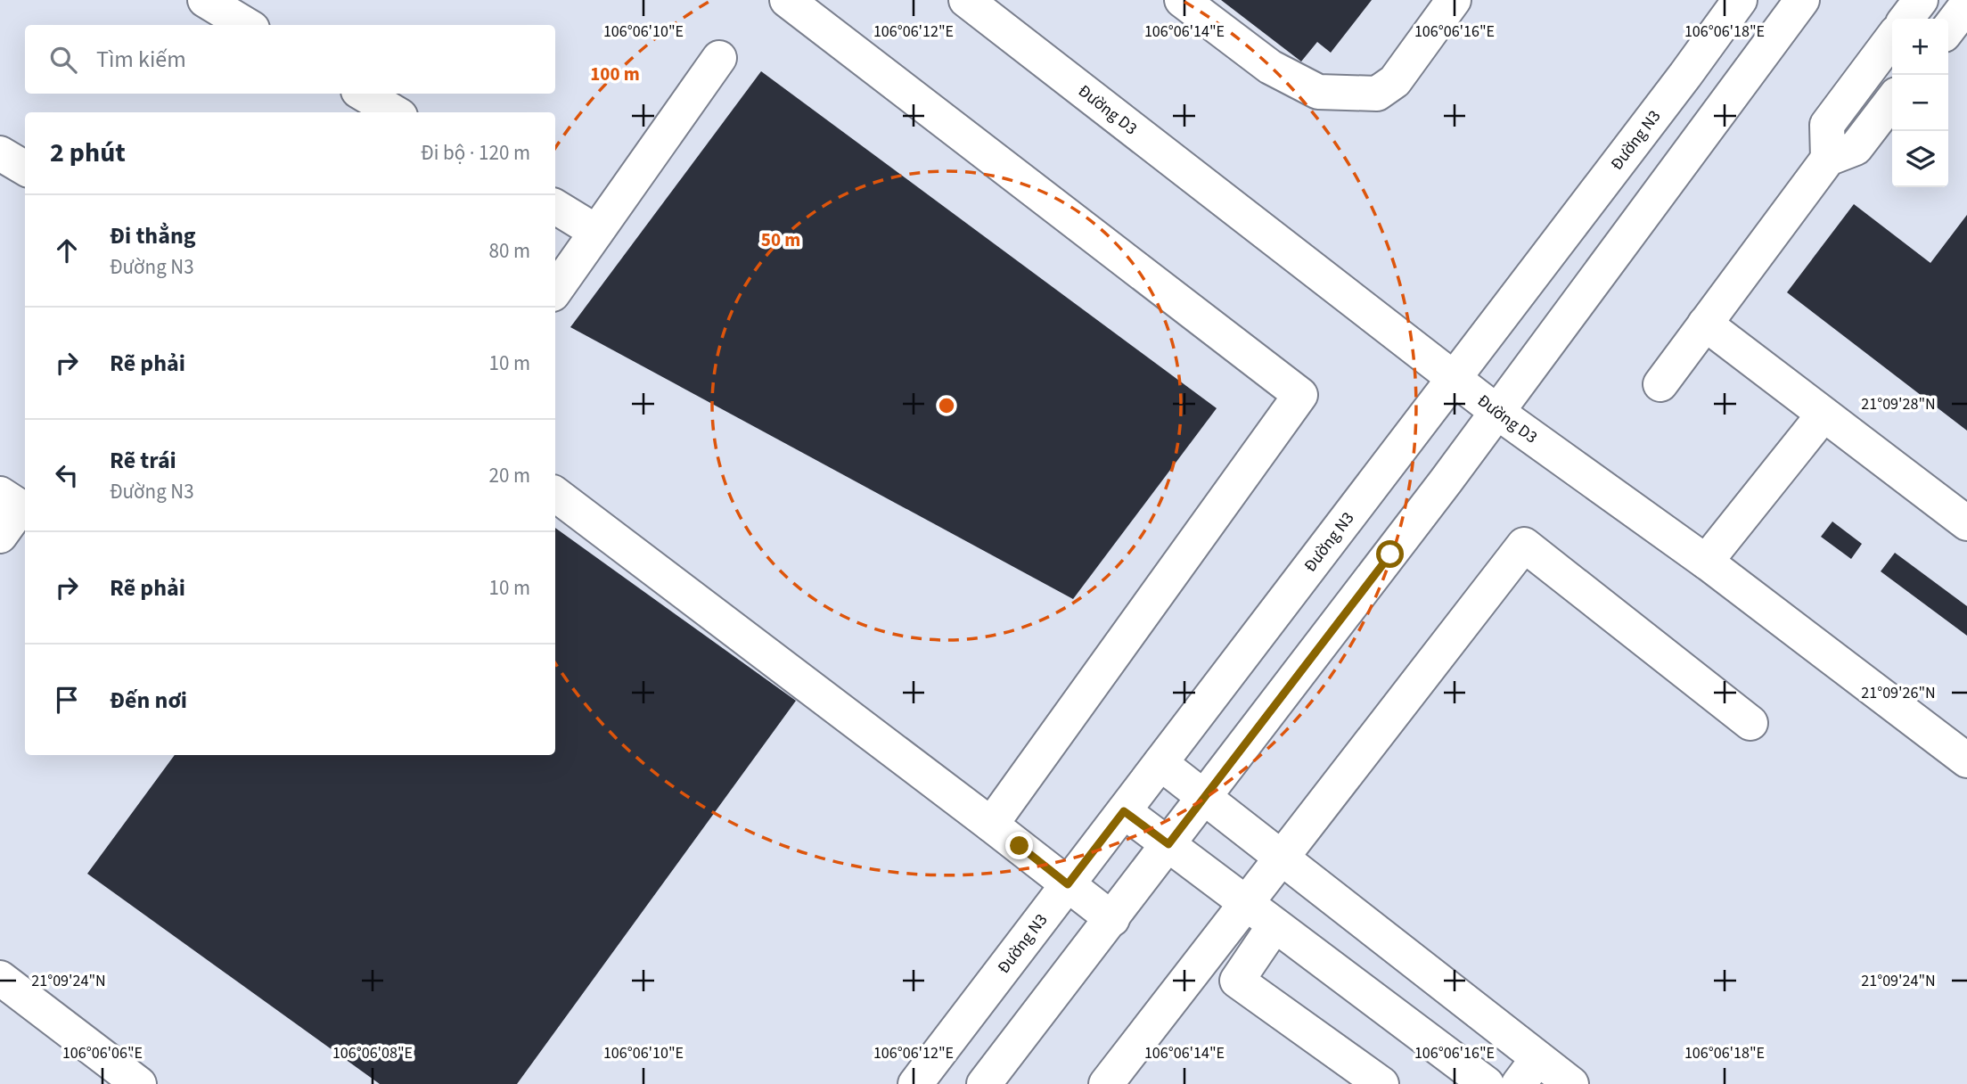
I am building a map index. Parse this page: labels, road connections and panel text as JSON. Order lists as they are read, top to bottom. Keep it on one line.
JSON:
{"streets":{"street":["Đường D3","Đường N3"]},"crossings":[["Đường D3","Đường N3"]],"page":{"map_buttons":["+","−"],"search":"Tìm kiếm","heading":["2 phút","Đi bộ · 120 m"],"list":[["Đi thẳng","Đường N3","80 m"],["Rẽ phải","10 m"],["Rẽ trái","Đường N3","20 m"],["Rẽ phải","10 m"],"Đến nơi"]},"coordinates":["106°06'10\"E","106°06'12\"E","106°06'14\"E","106°06'16\"E","106°06'18\"E","21°09'28\"N","21°09'26\"N","21°09'24\"N","106°06'06\"E","106°06'08\"E"],"rings":["100 m","50 m"]}
